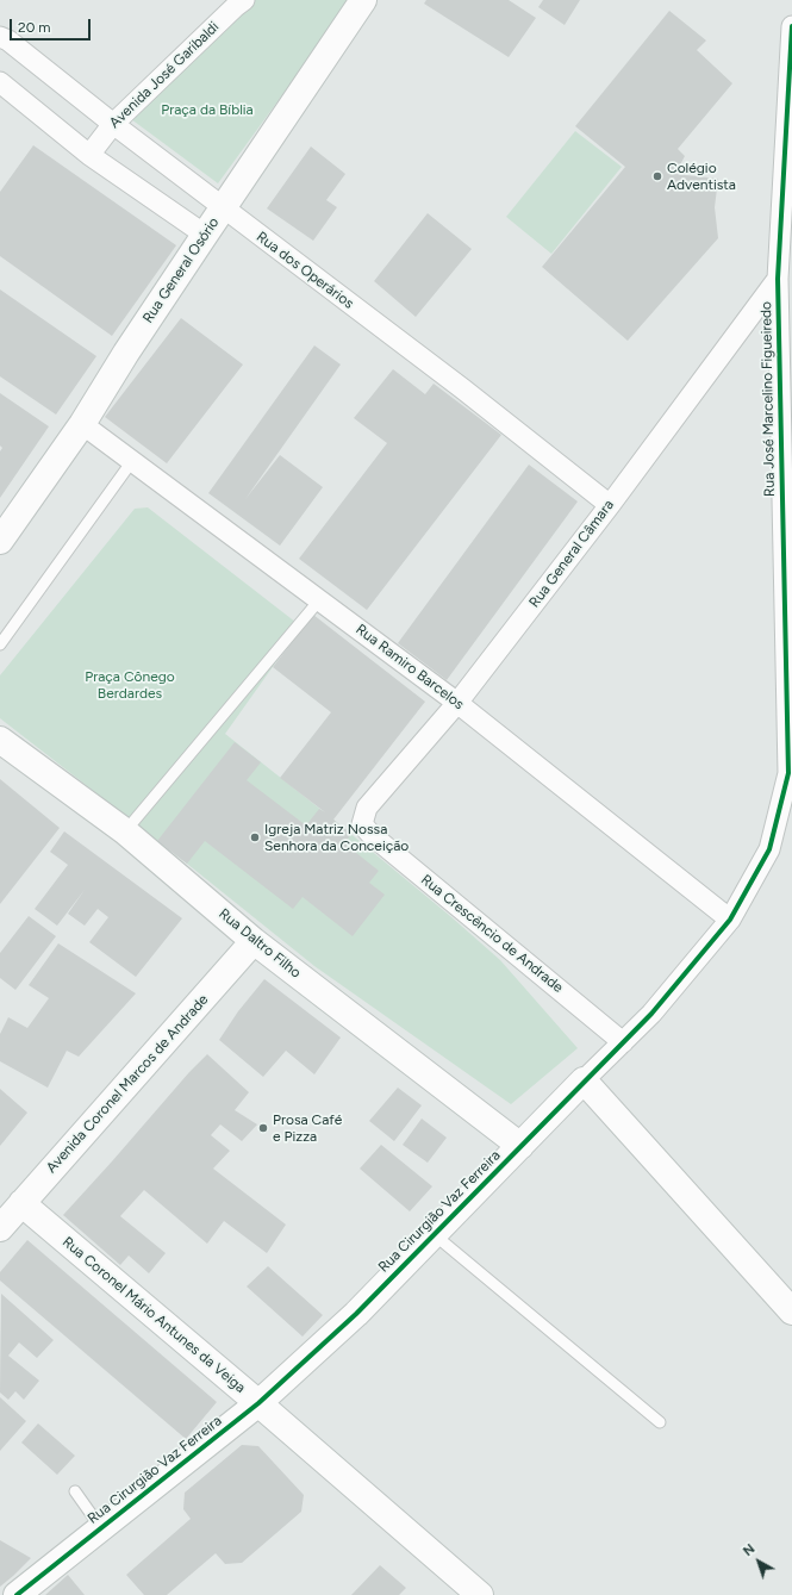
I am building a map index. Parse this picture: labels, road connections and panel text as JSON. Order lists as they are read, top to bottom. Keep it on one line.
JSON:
{"streets":{"street":["Avenida José Garibaldi","Rua General Osório","Rua dos Operários","Rua José Marcelino Figueiredo","Rua General Câmara","Rua Ramiro Barcelos","Rua Crescêncio de Andrade","Rua Daltro Filho","Avenida Coronel Marcos de Andrade","Rua Cirurgião Vaz Ferreira","Rua Coronel Mário Antunes da Veiga"]},"crossings":[["Avenida José Garibaldi","Rua dos Operários"],["Rua General Osório","Rua dos Operários"],["Rua General Osório","Rua Ramiro Barcelos"],["Rua dos Operários","Rua General Câmara"],["Rua José Marcelino Figueiredo","Rua General Câmara"],["Rua José Marcelino Figueiredo","Rua Cirurgião Vaz Ferreira"],["Rua General Câmara","Rua Ramiro Barcelos"],["Rua General Câmara","Rua Crescêncio de Andrade"],["Rua Ramiro Barcelos","Rua Cirurgião Vaz Ferreira"],["Rua Crescêncio de Andrade","Rua Cirurgião Vaz Ferreira"],["Rua Daltro Filho","Avenida Coronel Marcos de Andrade"],["Rua Daltro Filho","Rua Cirurgião Vaz Ferreira"],["Avenida Coronel Marcos de Andrade","Rua Coronel Mário Antunes da Veiga"],["Rua Cirurgião Vaz Ferreira","Rua Coronel Mário Antunes da Veiga"]],"parks":["Praça da Bíblia","Praça Cônego Berdardes"],"places":["Colégio Adventista","Igreja Matriz Nossa Senhora da Conceição","Prosa Café e Pizza"],"scale_bar":"20 m","north":"top left"}
